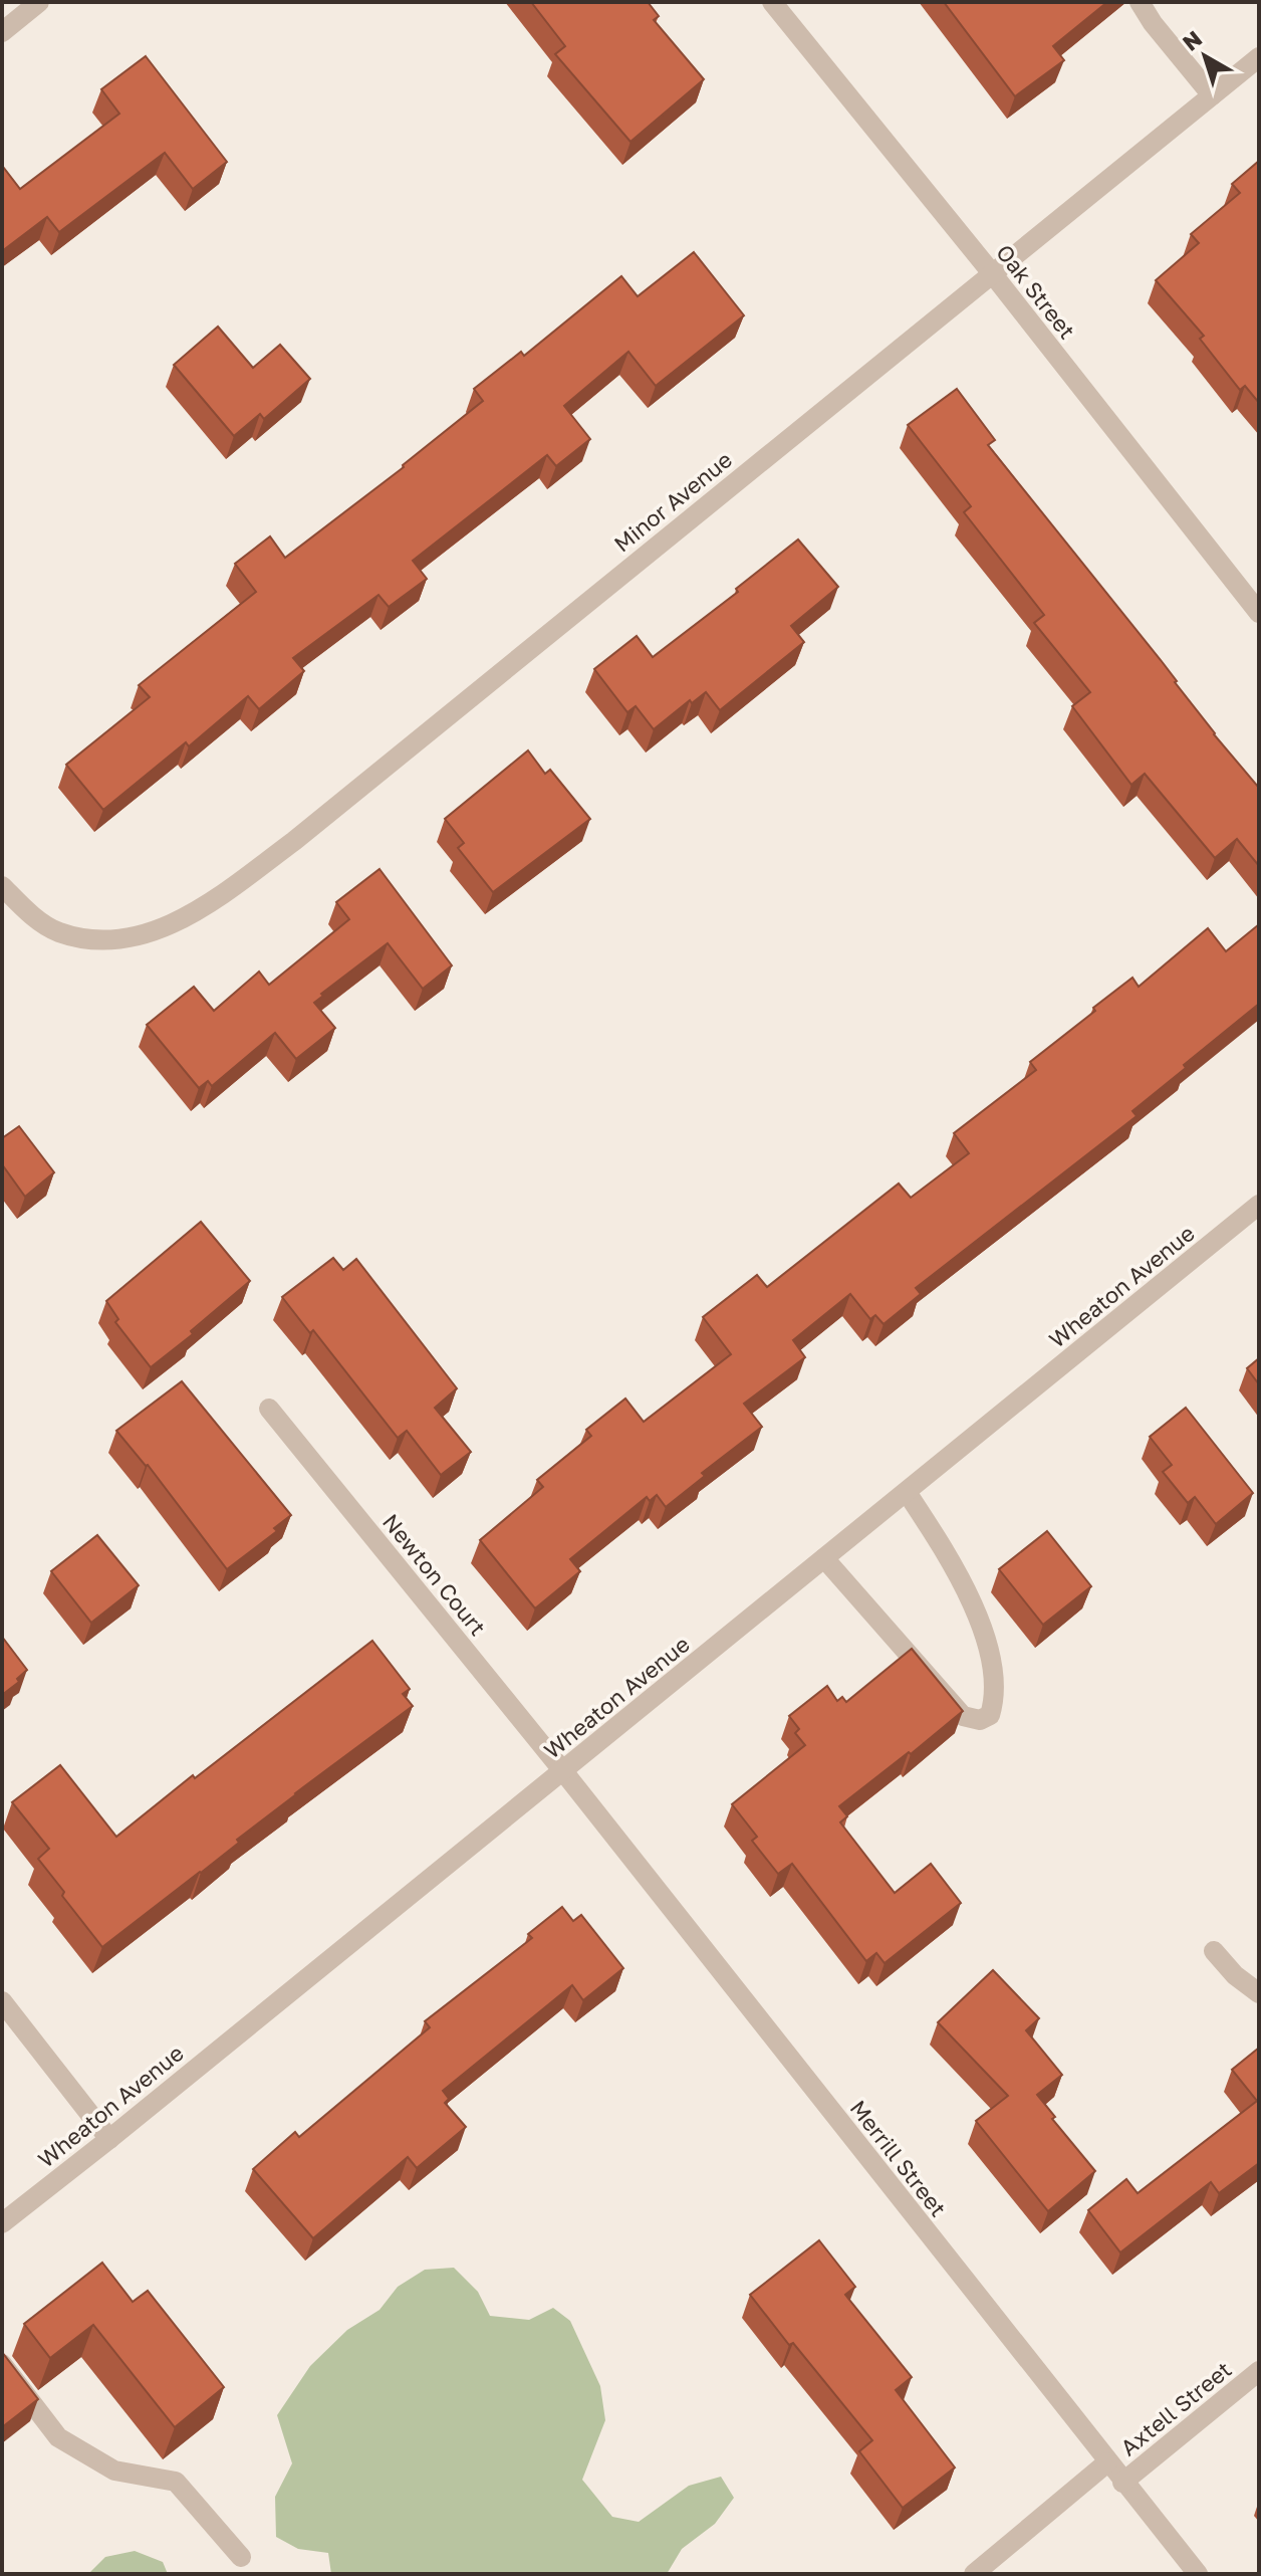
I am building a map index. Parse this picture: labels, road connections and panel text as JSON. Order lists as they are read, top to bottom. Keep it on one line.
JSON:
{"streets":{"street":["Oak Street","Minor Avenue","Wheaton Avenue","Newton Court","Merrill Street","Axtell Street"]},"crossings":[["Oak Street","Minor Avenue"],["Wheaton Avenue","Newton Court"],["Wheaton Avenue","Merrill Street"],["Newton Court","Merrill Street"],["Merrill Street","Axtell Street"]],"north":"top left"}
